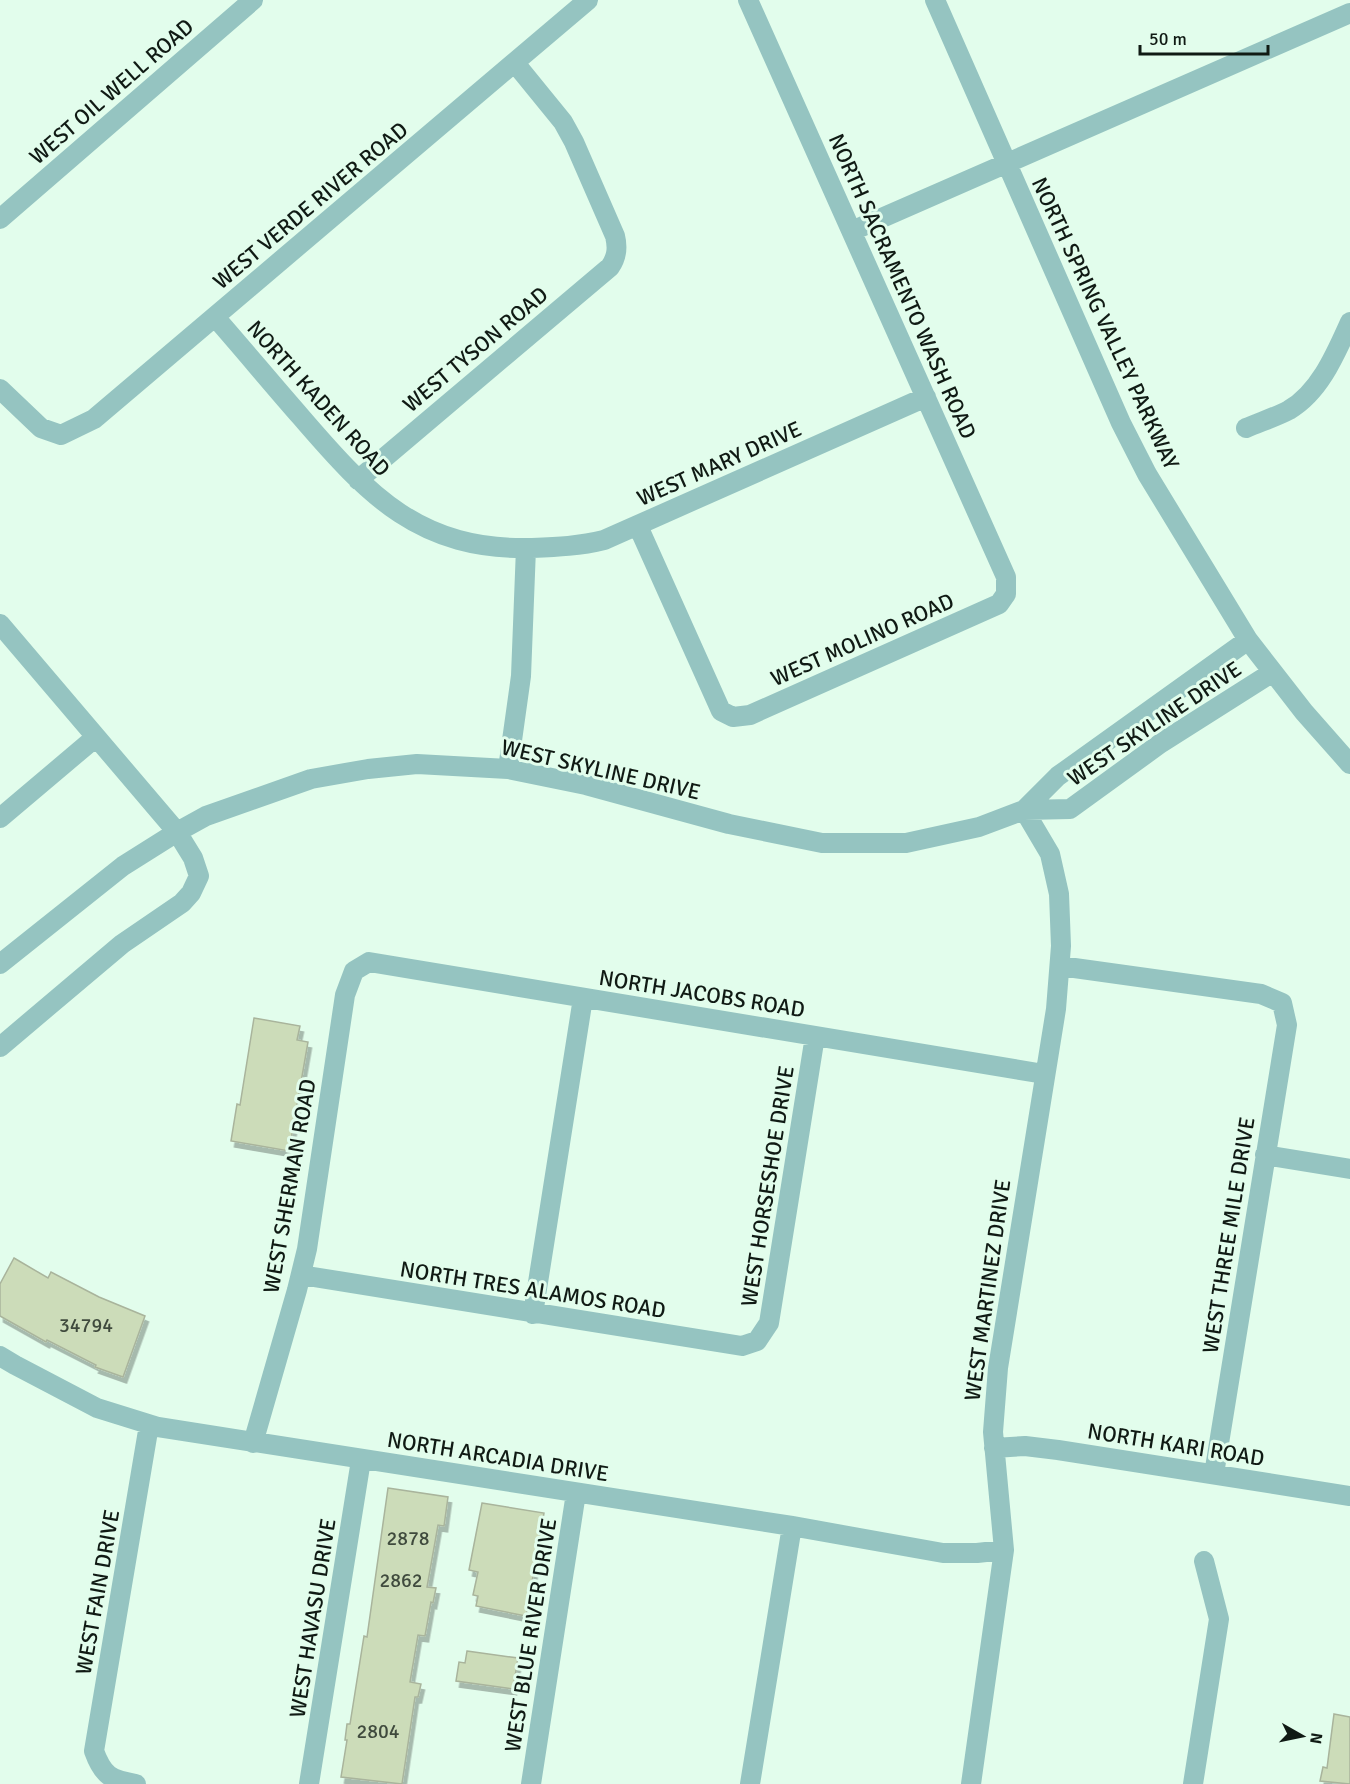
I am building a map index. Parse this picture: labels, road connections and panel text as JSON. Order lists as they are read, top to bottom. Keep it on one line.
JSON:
{"streets":{"street":["WEST OIL WELL ROAD","WEST VERDE RIVER ROAD","NORTH SACRAMENTO WASH ROAD","NORTH SPRING VALLEY PARKWAY","WEST TYSON ROAD","NORTH KADEN ROAD","WEST MARY DRIVE","WEST MOLINO ROAD","WEST SKYLINE DRIVE","NORTH JACOBS ROAD","WEST SHERMAN ROAD","WEST HORSESHOE DRIVE","WEST THREE MILE DRIVE","NORTH TRES ALAMOS ROAD","WEST MARTINEZ DRIVE","NORTH KARI ROAD","NORTH ARCADIA DRIVE","WEST FAIN DRIVE","WEST HAVASU DRIVE","WEST BLUE RIVER DRIVE"]},"crossings":[["WEST VERDE RIVER ROAD","WEST TYSON ROAD"],["WEST VERDE RIVER ROAD","NORTH KADEN ROAD"],["NORTH SACRAMENTO WASH ROAD","WEST MARY DRIVE"],["NORTH SACRAMENTO WASH ROAD","WEST MOLINO ROAD"],["NORTH SPRING VALLEY PARKWAY","WEST SKYLINE DRIVE"],["WEST TYSON ROAD","NORTH KADEN ROAD"],["NORTH KADEN ROAD","WEST MARY DRIVE"],["WEST MARY DRIVE","WEST MOLINO ROAD"],["WEST SKYLINE DRIVE","WEST MARTINEZ DRIVE"],["NORTH JACOBS ROAD","WEST SHERMAN ROAD"],["NORTH JACOBS ROAD","WEST HORSESHOE DRIVE"],["NORTH JACOBS ROAD","WEST MARTINEZ DRIVE"],["WEST SHERMAN ROAD","NORTH TRES ALAMOS ROAD"],["WEST SHERMAN ROAD","NORTH ARCADIA DRIVE"],["WEST HORSESHOE DRIVE","NORTH TRES ALAMOS ROAD"],["WEST THREE MILE DRIVE","WEST MARTINEZ DRIVE"],["WEST THREE MILE DRIVE","NORTH KARI ROAD"],["WEST MARTINEZ DRIVE","NORTH KARI ROAD"],["WEST MARTINEZ DRIVE","NORTH ARCADIA DRIVE"],["NORTH ARCADIA DRIVE","WEST FAIN DRIVE"],["NORTH ARCADIA DRIVE","WEST HAVASU DRIVE"],["NORTH ARCADIA DRIVE","WEST BLUE RIVER DRIVE"]],"house_numbers":["34794","2878","2862","2804"],"scale_bar":"50 m","north":"right"}
